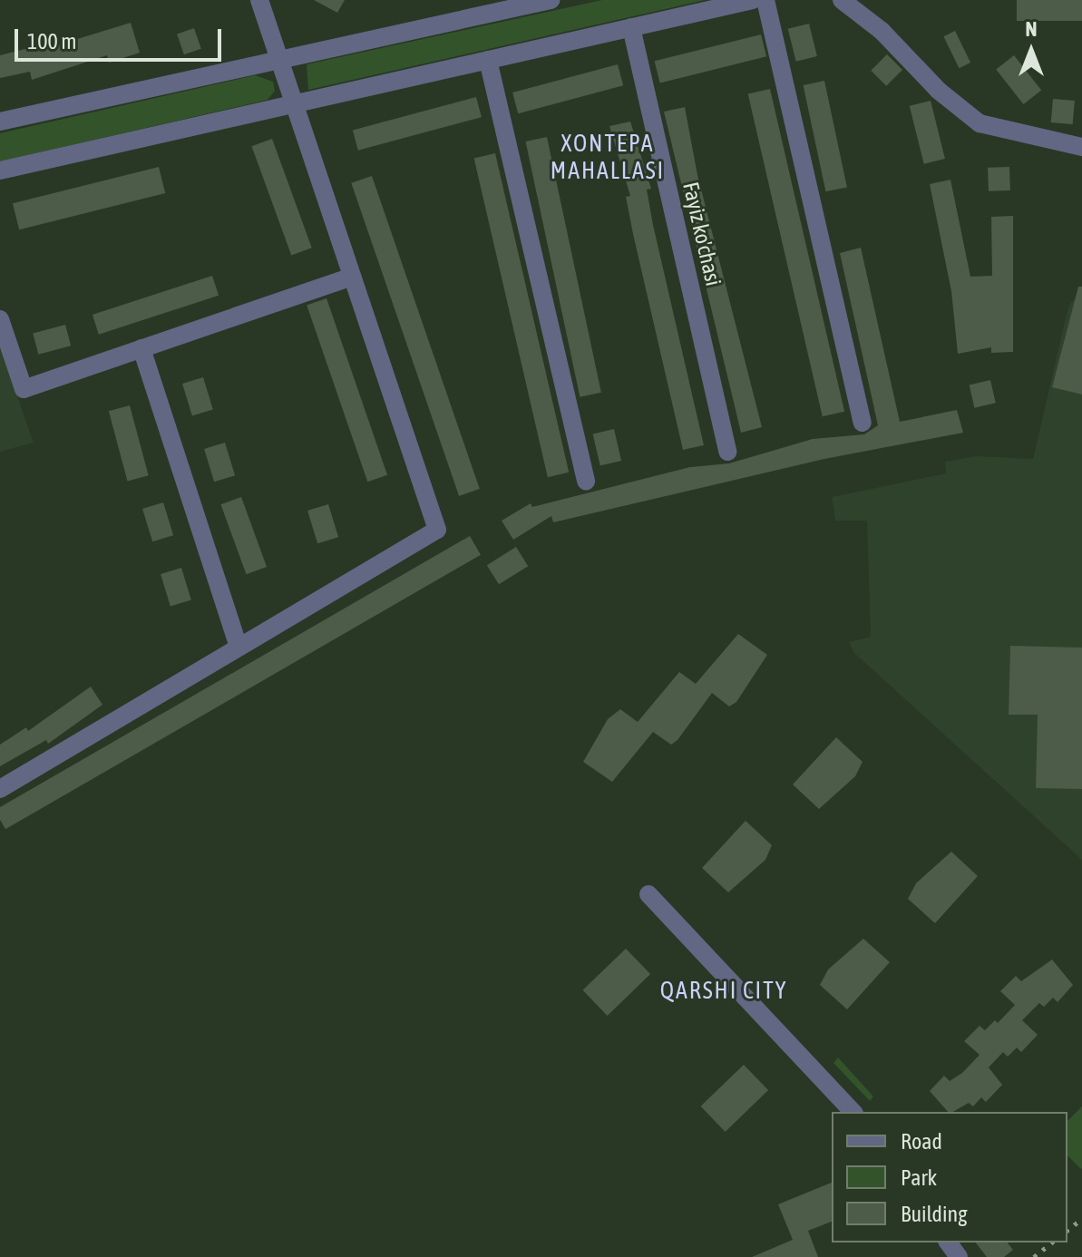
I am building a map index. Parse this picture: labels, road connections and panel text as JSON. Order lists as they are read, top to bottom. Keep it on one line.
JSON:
{"streets":{"street":["Fayiz ko'chasi"]},"districts":["XONTEPA MAHALLASI","QARSHI CITY"],"legend":["Road","Park","Building"],"scale_bar":"100 m","north":"top"}
